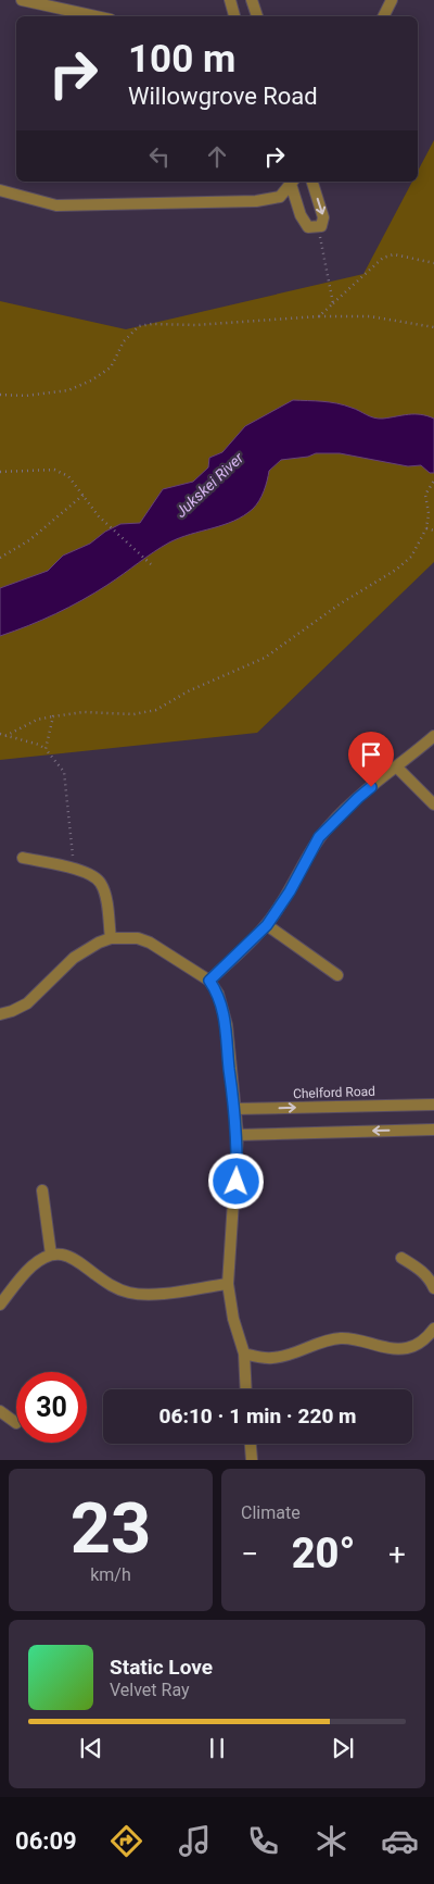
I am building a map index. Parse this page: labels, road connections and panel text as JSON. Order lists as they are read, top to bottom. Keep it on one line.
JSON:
{"streets":{"street":["Chelford Road"]},"water":["Jukskei River"],"page":{"turn":["100 m","Willowgrove Road"],"limit":"30","trip":"06:10 · 1 min · 220 m","tile":[["23","km/h"],"Climate"],"heat":["−","20°","+"],"song":["Static Love","Velvet Ray"],"tabs":"06:09"}}
